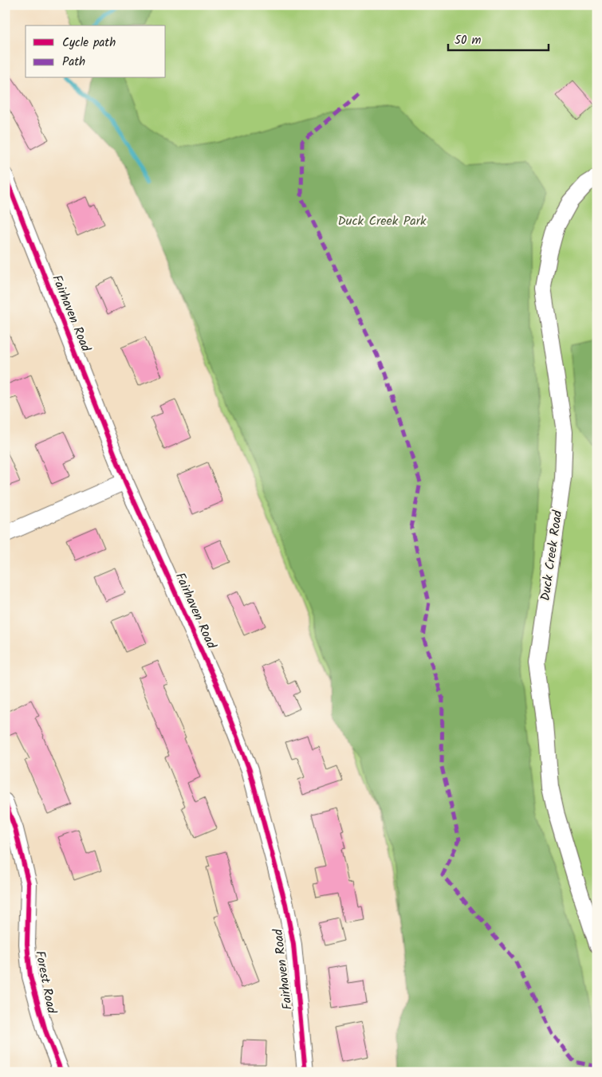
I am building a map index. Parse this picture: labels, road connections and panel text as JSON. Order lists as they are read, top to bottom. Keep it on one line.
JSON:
{"streets":{"street":["Fairhaven Road","Duck Creek Road","Forest Road"]},"parks":["Duck Creek Park"],"legend":["Cycle path","Path"],"scale_bar":"50 m"}
